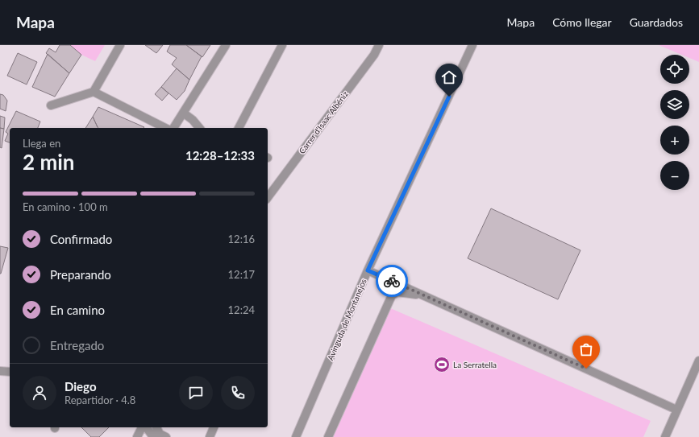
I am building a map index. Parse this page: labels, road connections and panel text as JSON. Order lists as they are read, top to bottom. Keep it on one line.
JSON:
{"streets":{"street":["Carrer d'Isaac Albéniz","Avinguda de Montanejos"]},"places":{"sports":["La Serratella"]},"page":{"header":"Mapa","nav":["Mapa","Cómo llegar","Guardados"],"map_buttons":["+","−"],"heading":["2 min","Llega en","12:28–12:33"],"panel":["Diego","Repartidor · 4.8"],"bar":"En camino · 100 m","list":[["Confirmado","12:16"],["Preparando","12:17"],["En camino","12:24"],"Entregado"]}}
